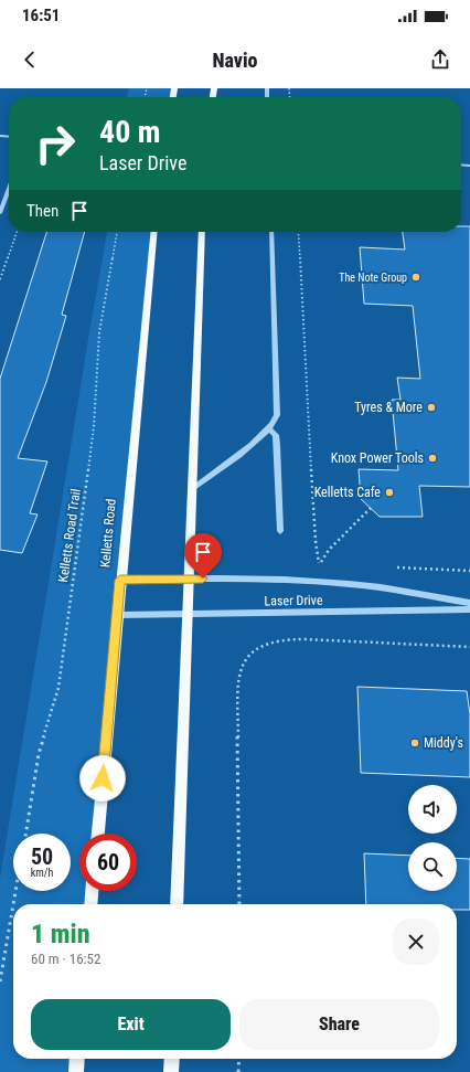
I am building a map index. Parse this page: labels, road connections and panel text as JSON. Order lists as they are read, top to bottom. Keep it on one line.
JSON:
{"streets":{"main road":["Kelletts Road"],"street":["Laser Drive"],"path":["Kelletts Road Trail"]},"crossings":[["Kelletts Road","Laser Drive"]],"places":["The Note Group","Tyres & More","Knox Power Tools","Kelletts Cafe","Middy's"],"page":{"status":"16:51","header":"Navio","turn":["40 m","Laser Drive"],"then":"Then","speed":"50 km/h","limit":"60","heading":["1 min","60 m · 16:52"],"buttons":["Exit","Share"]}}
